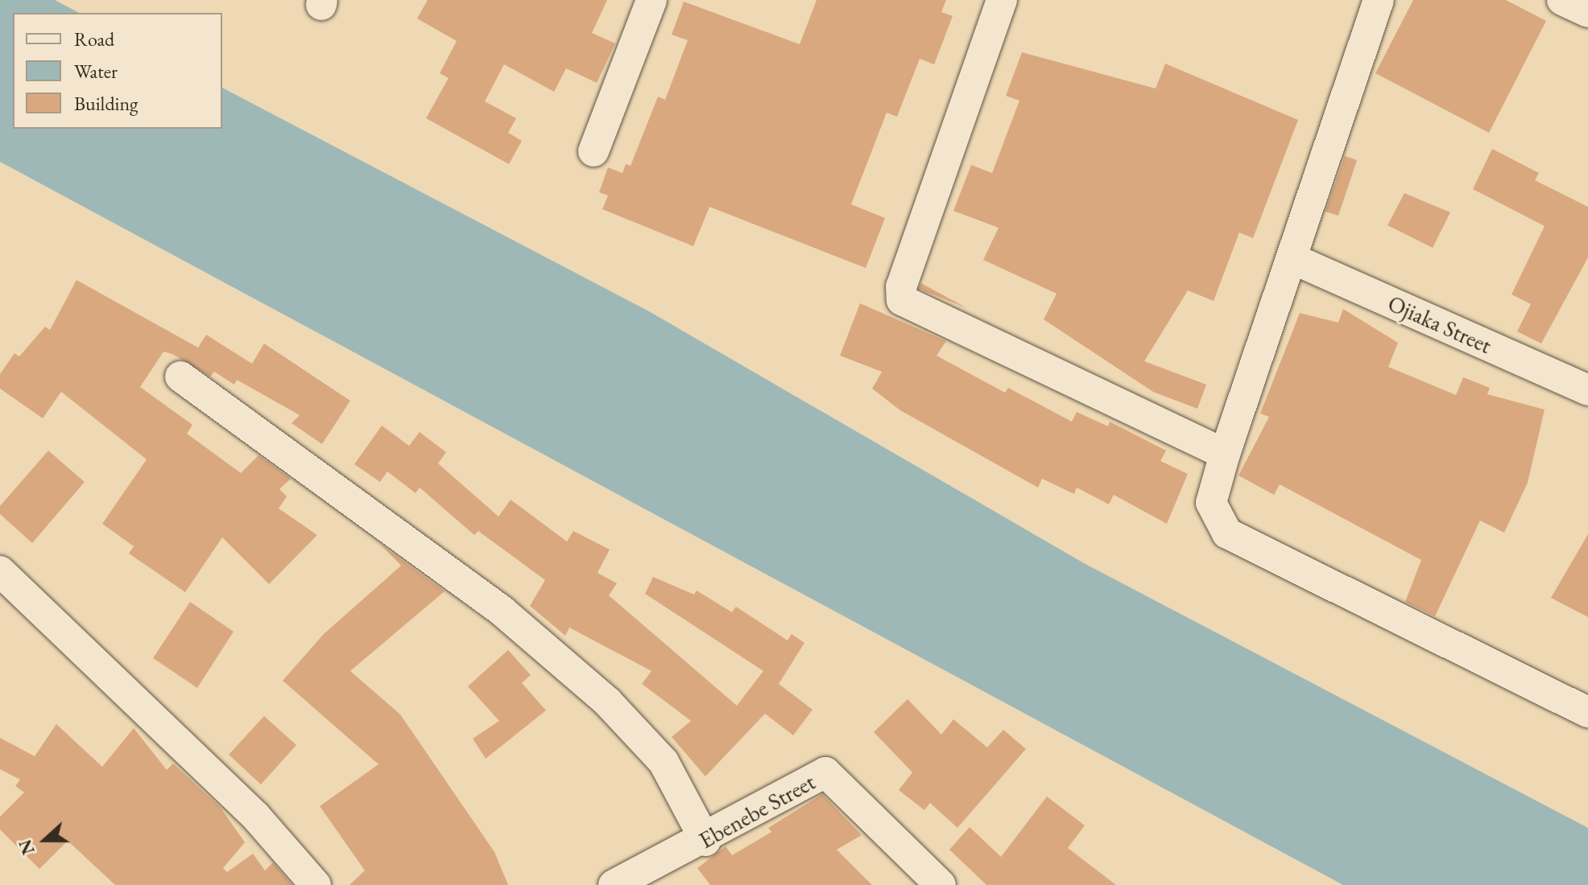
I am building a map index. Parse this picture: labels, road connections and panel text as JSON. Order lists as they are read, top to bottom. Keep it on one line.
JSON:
{"streets":{"street":["Ojiaka Street","Ebenebe Street"]},"legend":["Road","Water","Building"],"north":"left"}
